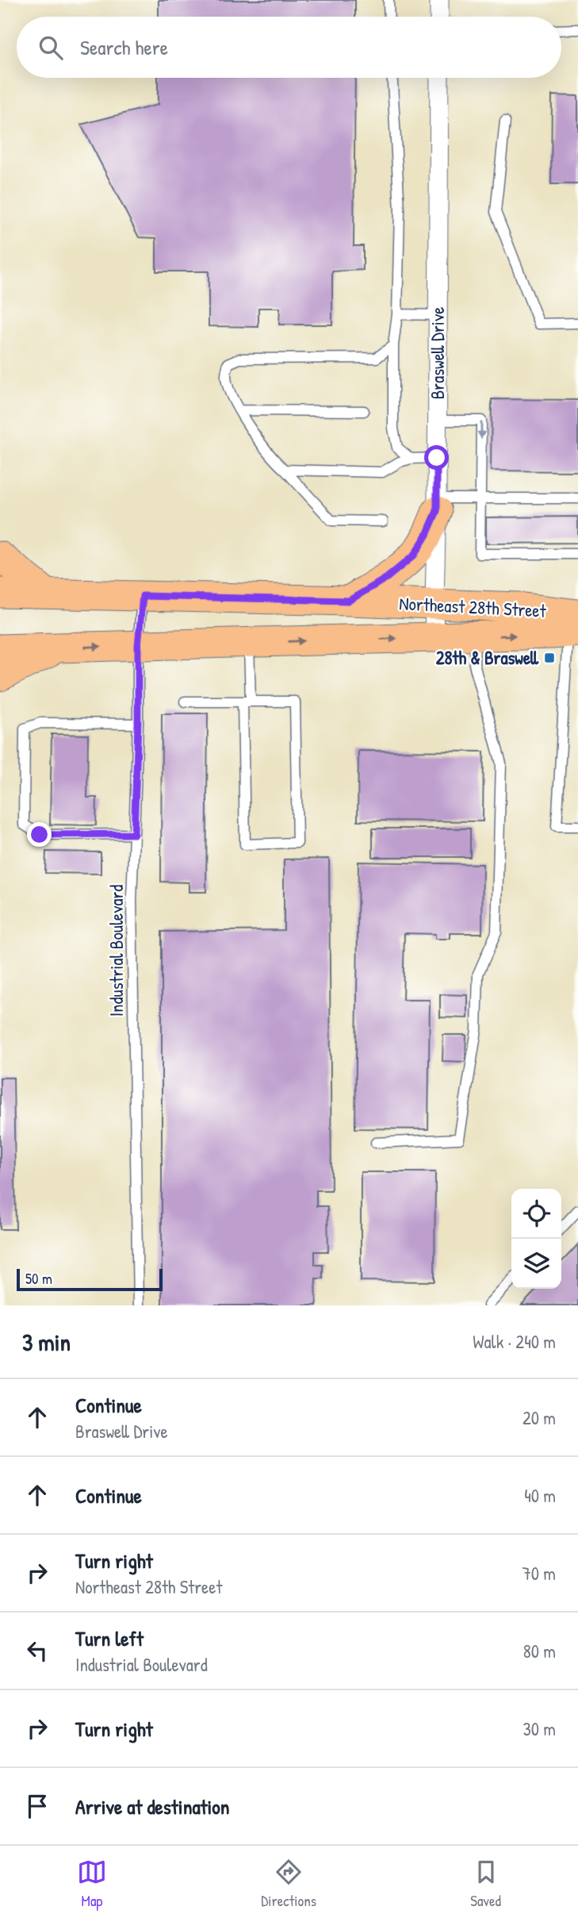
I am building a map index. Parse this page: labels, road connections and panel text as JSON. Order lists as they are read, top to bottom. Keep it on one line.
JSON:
{"streets":{"main road":["Northeast 28th Street"],"street":["Braswell Drive"],"lane":["Industrial Boulevard"]},"crossings":[["Braswell Drive","Northeast 28th Street"],["Northeast 28th Street","Industrial Boulevard"]],"places":{"transit":["28th & Braswell"]},"scale_bar":"50 m","page":{"search":"Search here","scale":"50 m","heading":["3 min","Walk · 240 m"],"list":[["Continue","Braswell Drive","20 m"],["Continue","40 m"],["Turn right","Northeast 28th Street","70 m"],["Turn left","Industrial Boulevard","80 m"],["Turn right","30 m"],"Arrive at destination"],"nav":["Map","Directions","Saved"]}}
